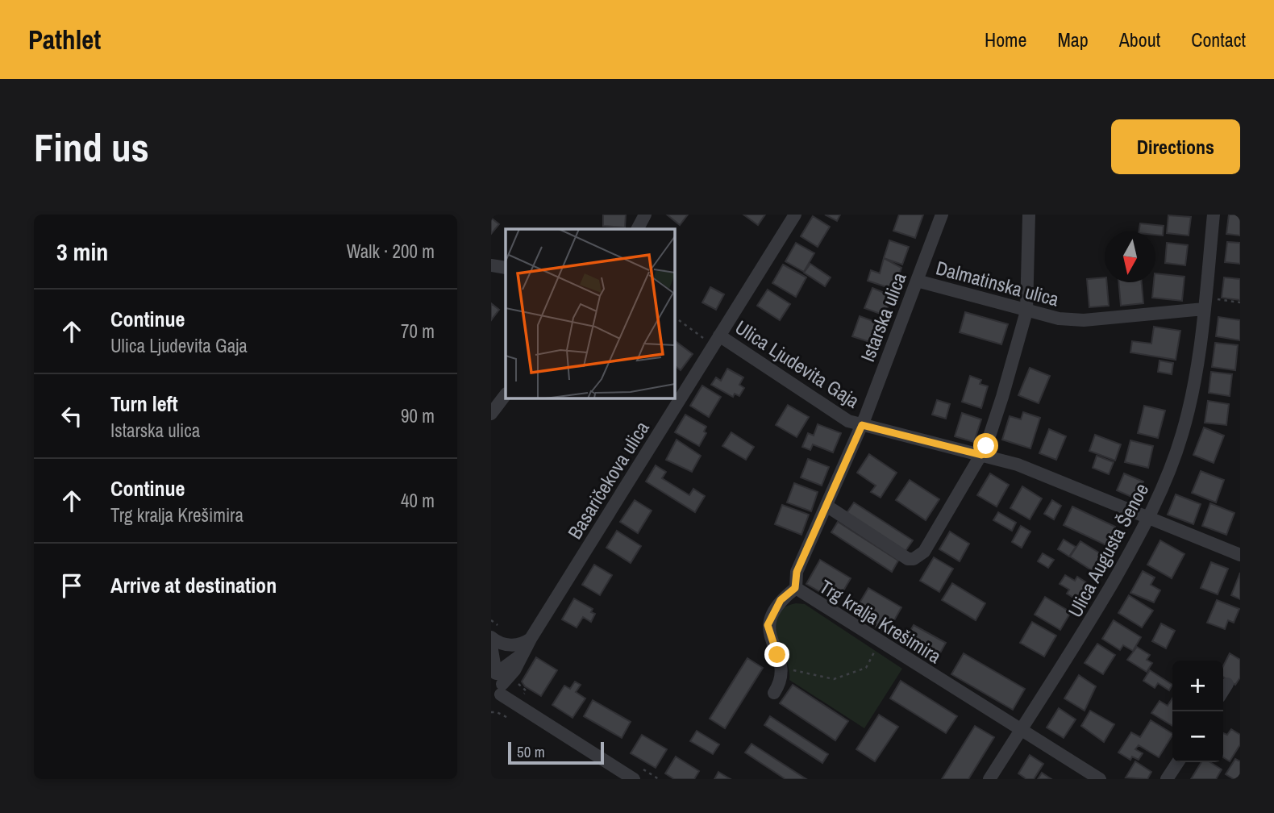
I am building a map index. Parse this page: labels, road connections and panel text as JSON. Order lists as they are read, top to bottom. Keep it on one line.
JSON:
{"streets":{"street":["Dalmatinska ulica","Istarska ulica","Ulica Ljudevita Gaja","Basaričekova ulica","Ulica Augusta Šenoe","Trg kralja Krešimira"]},"crossings":[["Dalmatinska ulica","Istarska ulica"],["Dalmatinska ulica","Ulica Augusta Šenoe"],["Istarska ulica","Ulica Ljudevita Gaja"],["Istarska ulica","Trg kralja Krešimira"],["Ulica Ljudevita Gaja","Basaričekova ulica"],["Ulica Ljudevita Gaja","Ulica Augusta Šenoe"],["Ulica Augusta Šenoe","Trg kralja Krešimira"]],"scale_bar":"50 m","north":"bottom","page":{"header":"Pathlet","nav":["Home","Map","About","Contact"],"buttons":"Directions","title":"Find us","heading":["3 min","Walk · 200 m"],"list":[["Continue","Ulica Ljudevita Gaja","70 m"],["Turn left","Istarska ulica","90 m"],["Continue","Trg kralja Krešimira","40 m"],"Arrive at destination"],"map_buttons":["+","−"],"scale":"50 m"}}
